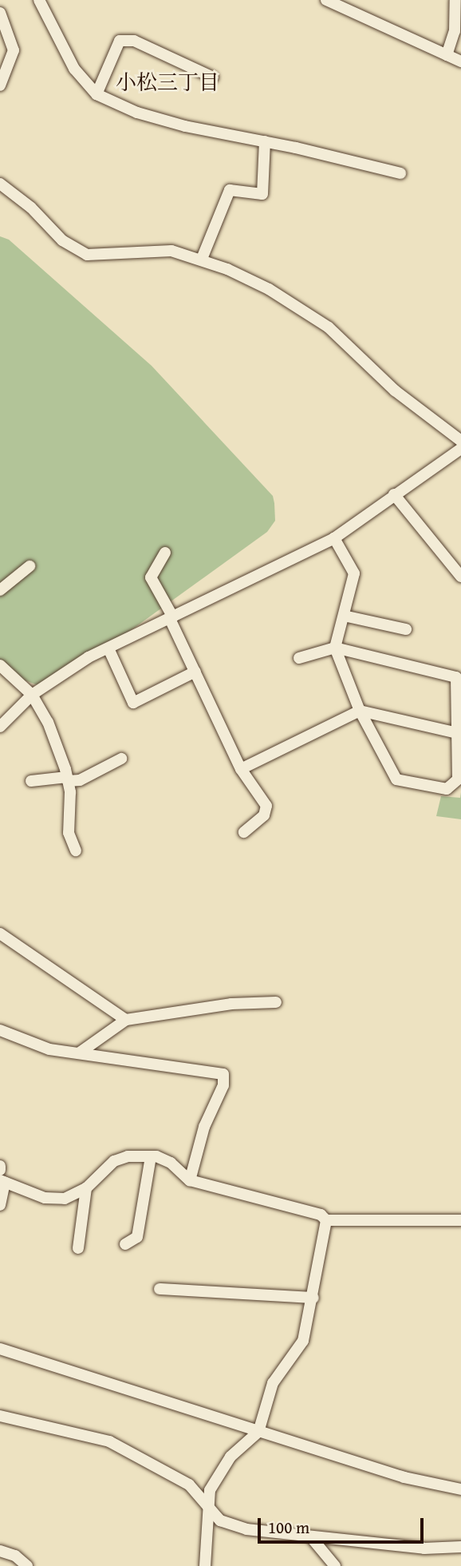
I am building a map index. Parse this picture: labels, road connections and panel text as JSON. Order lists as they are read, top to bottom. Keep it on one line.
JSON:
{"districts":["小松三丁目"],"scale_bar":"100 m"}
